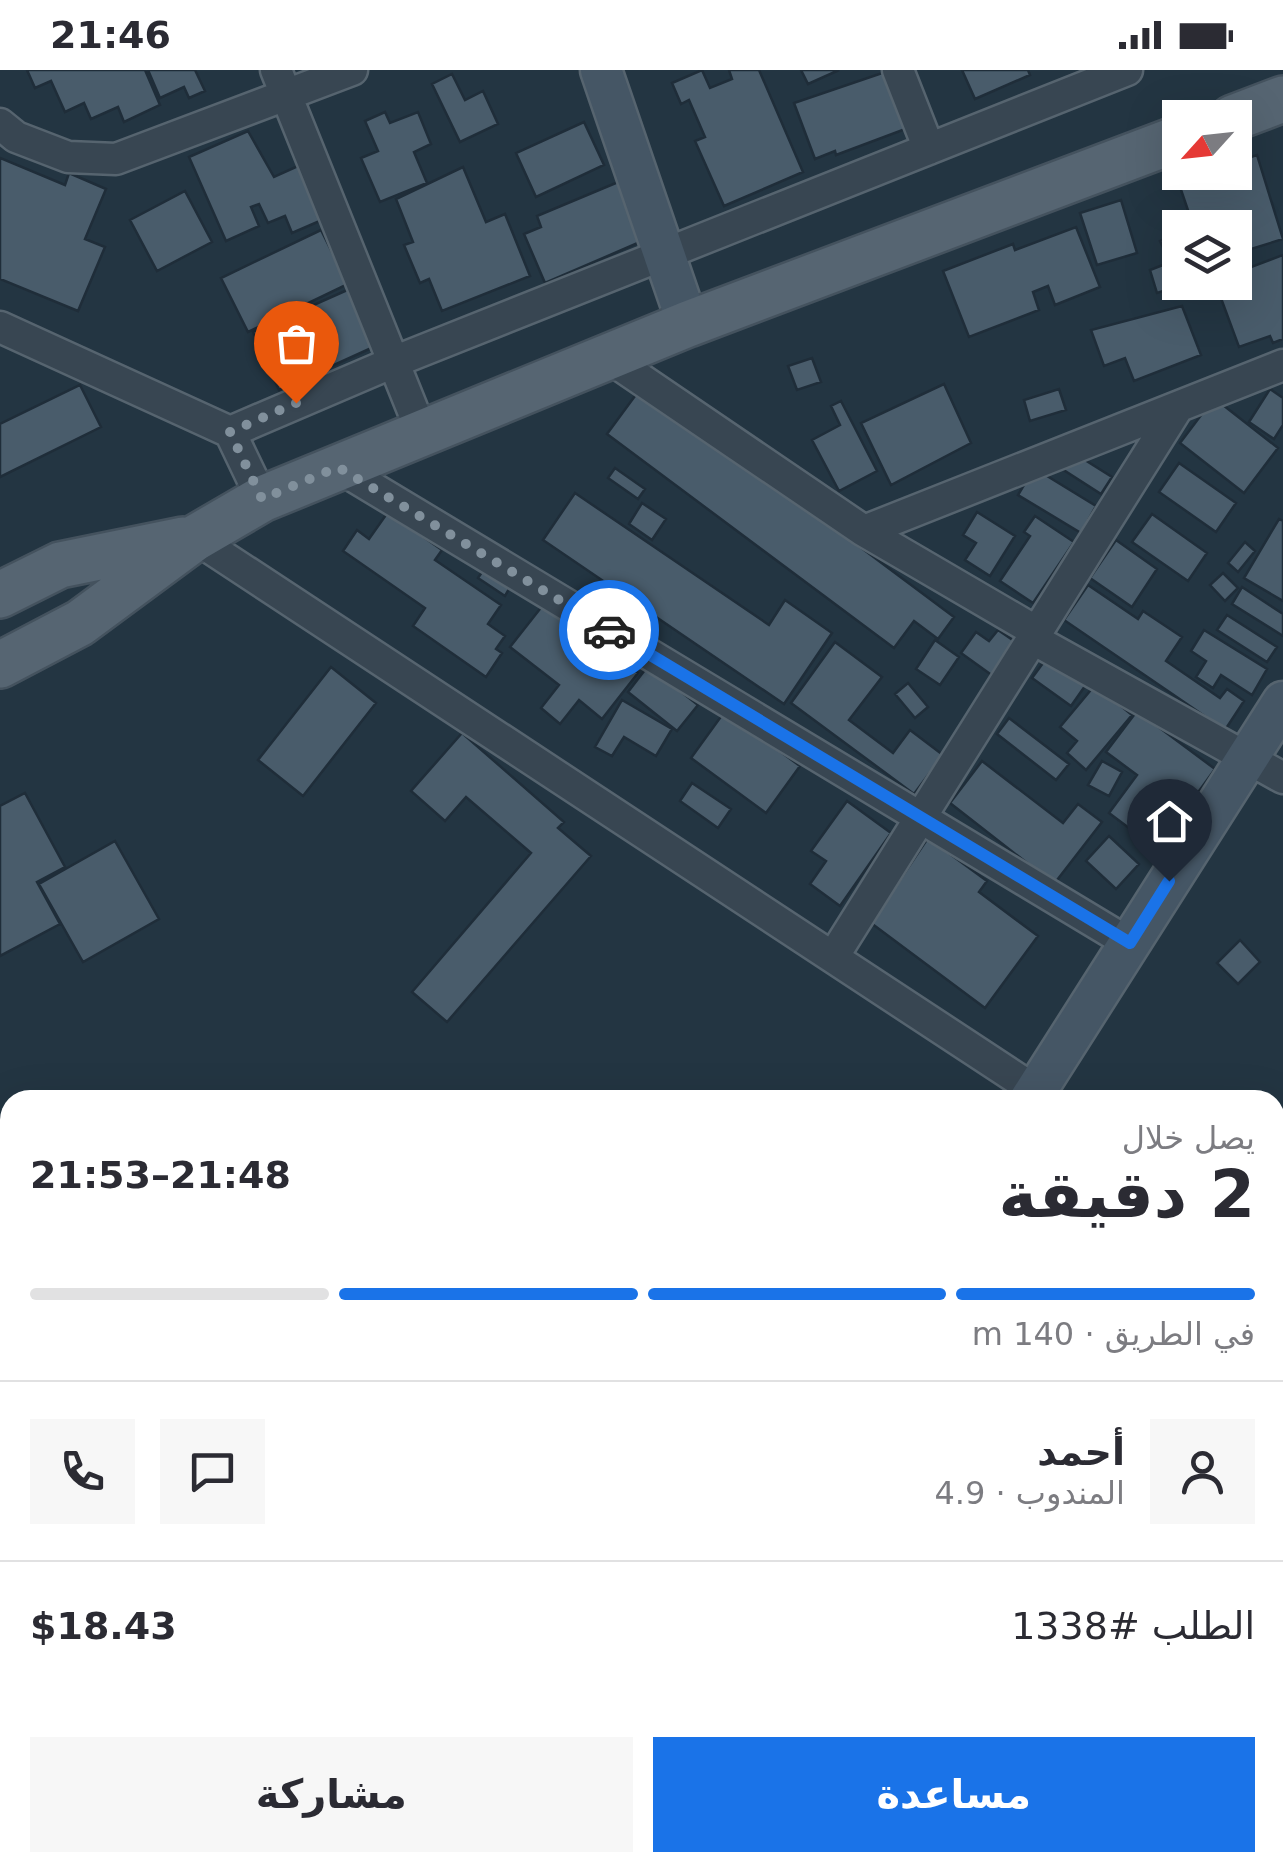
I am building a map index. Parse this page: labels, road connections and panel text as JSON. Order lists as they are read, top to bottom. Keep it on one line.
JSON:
{"north":"bottom left","page":{"status":"21:46","heading":["2 دقيقة","يصل خلال","21:48–21:53"],"panel":["أحمد","المندوب · 4.9","الطلب #1338","$18.43"],"bar":"في الطريق · 140 m","buttons":["مساعدة","مشاركة"]}}
